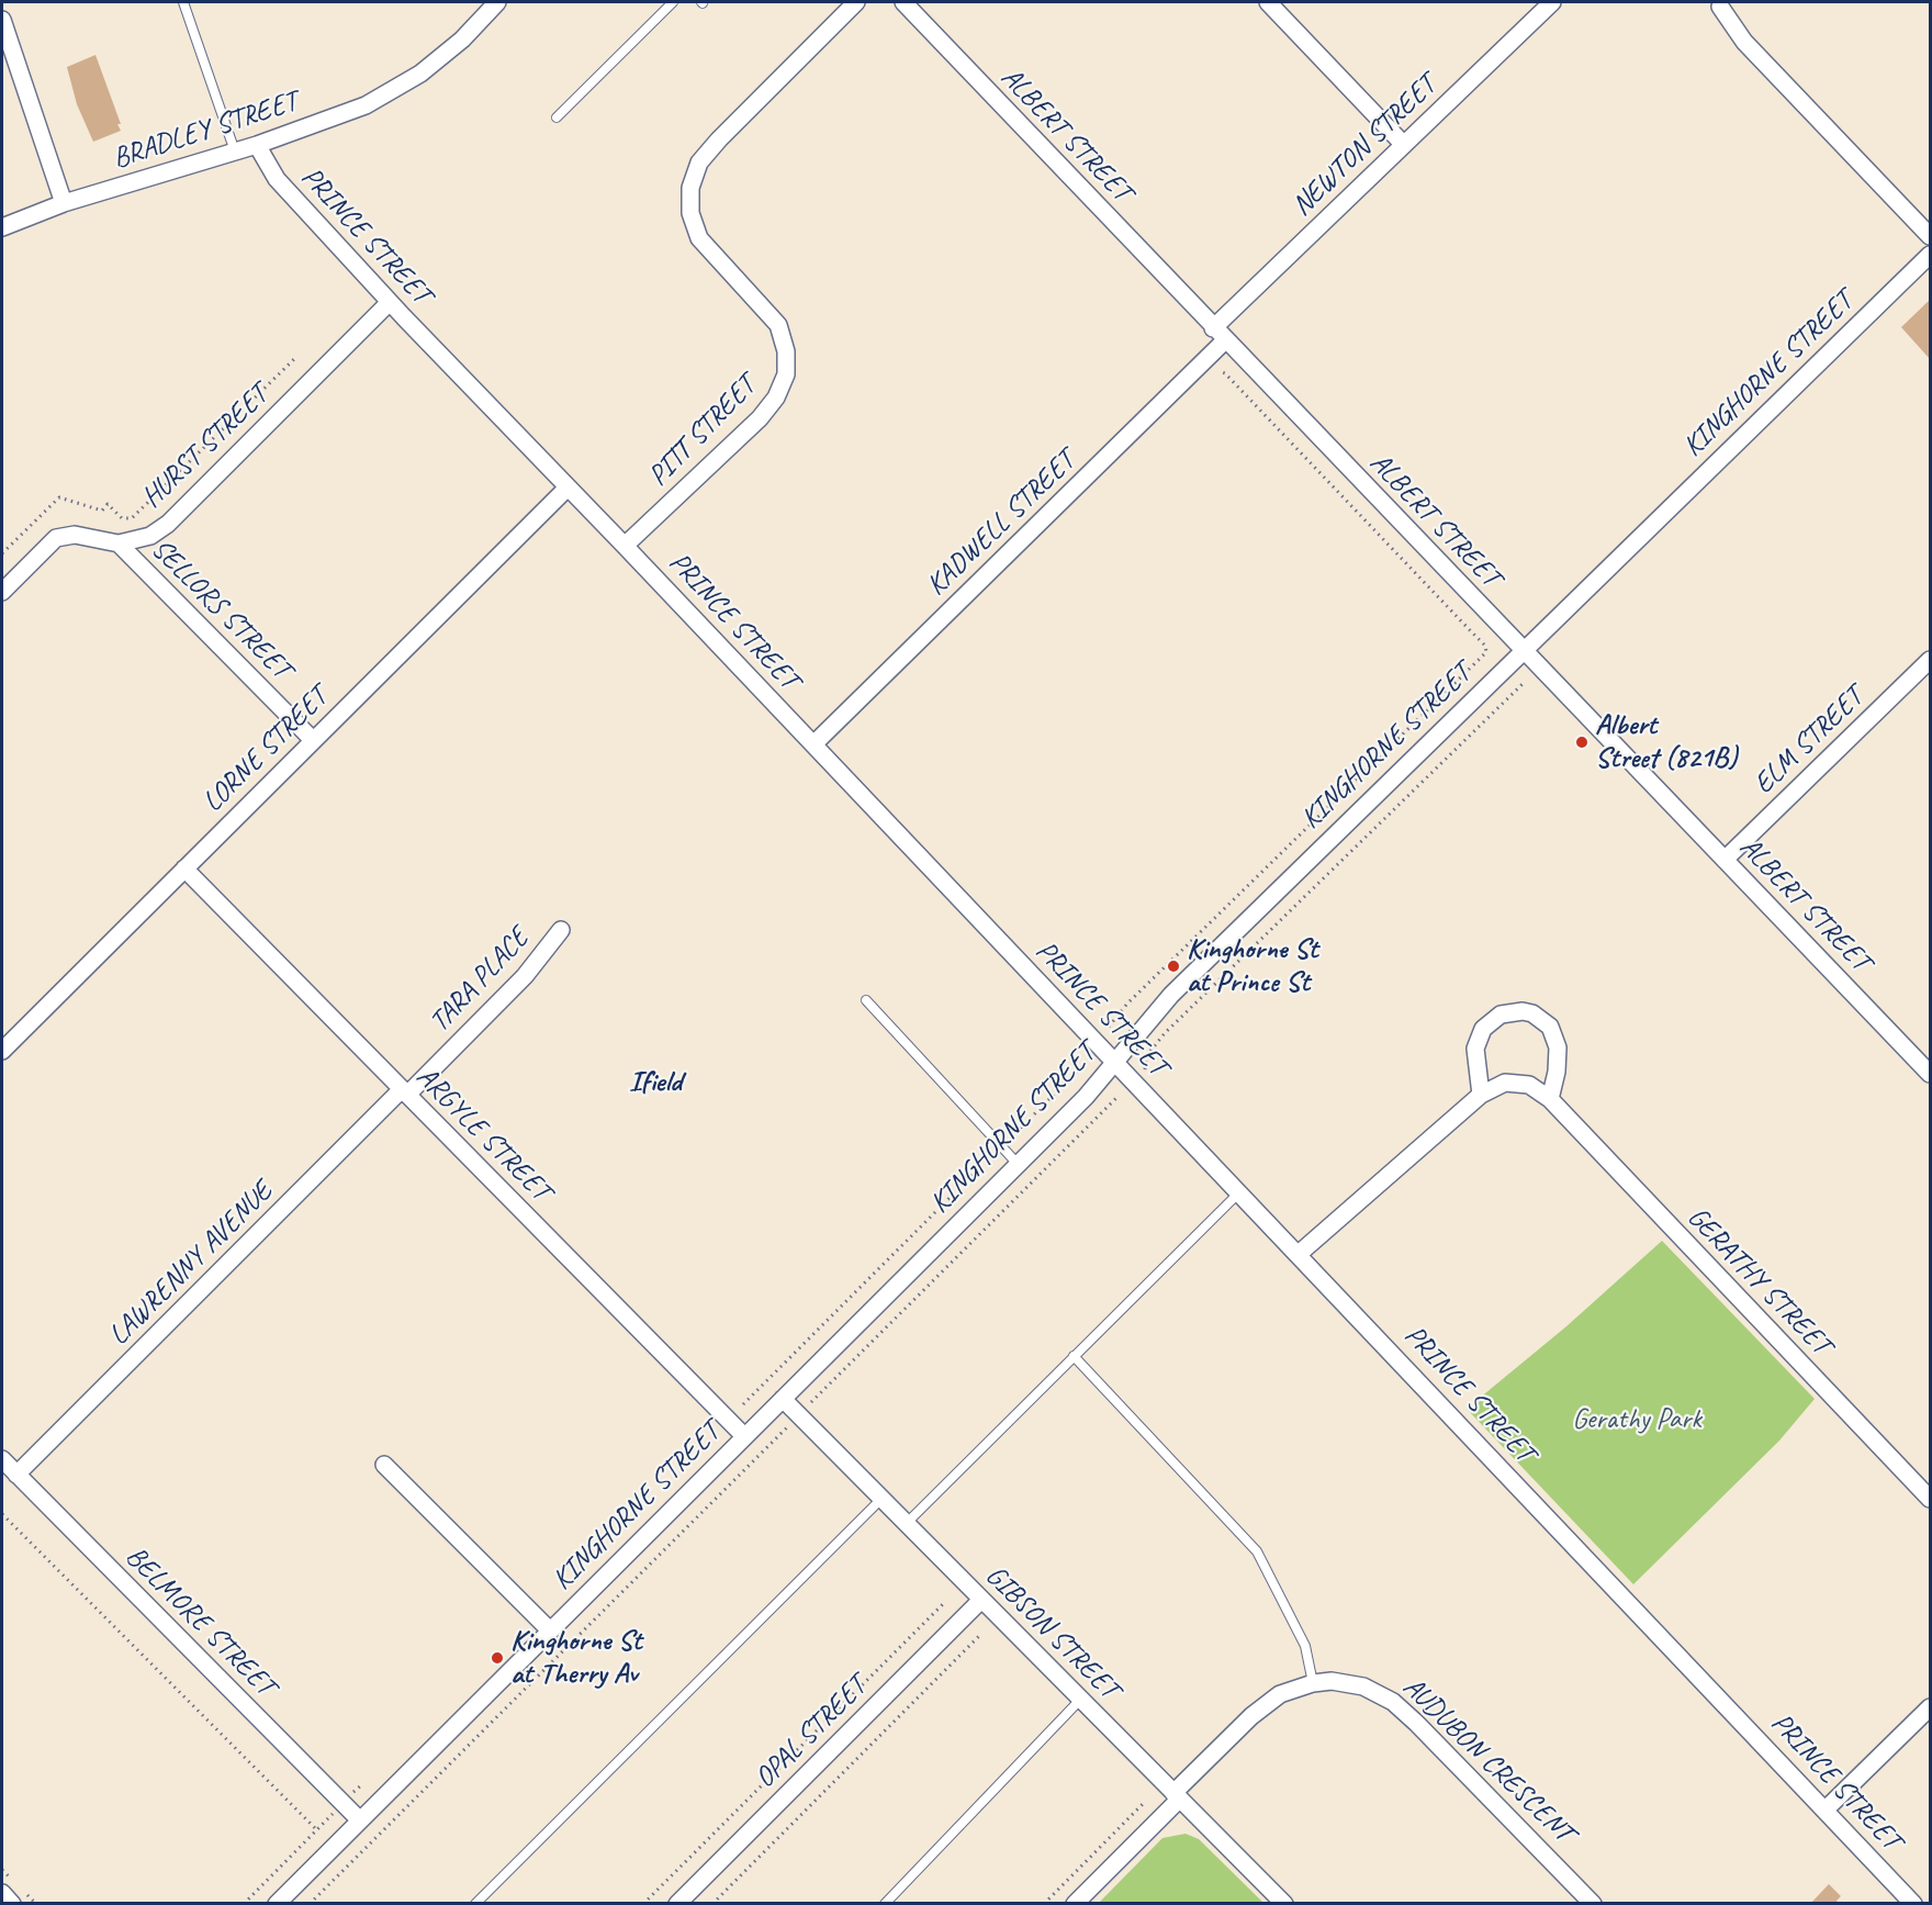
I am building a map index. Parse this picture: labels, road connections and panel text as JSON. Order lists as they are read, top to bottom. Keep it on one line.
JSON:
{"streets":{"street":["BRADLEY STREET","ALBERT STREET","NEWTON STREET","PRINCE STREET","KINGHORNE STREET","PITT STREET","HURST STREET","KADWELL STREET","SELLORS STREET","ELM STREET","LORNE STREET","TARA PLACE","ARGYLE STREET","LAWRENNY AVENUE","GERATHY STREET","BELMORE STREET","GIBSON STREET","OPAL STREET","AUDUBON CRESCENT"]},"crossings":[["BRADLEY STREET","PRINCE STREET"],["ALBERT STREET","NEWTON STREET"],["ALBERT STREET","KINGHORNE STREET"],["ALBERT STREET","KADWELL STREET"],["ALBERT STREET","ELM STREET"],["PRINCE STREET","KINGHORNE STREET"],["PRINCE STREET","PITT STREET"],["PRINCE STREET","HURST STREET"],["PRINCE STREET","KADWELL STREET"],["PRINCE STREET","LORNE STREET"],["PRINCE STREET","GERATHY STREET"],["KINGHORNE STREET","ARGYLE STREET"],["KINGHORNE STREET","BELMORE STREET"],["KINGHORNE STREET","GIBSON STREET"],["HURST STREET","SELLORS STREET"],["SELLORS STREET","LORNE STREET"],["LORNE STREET","ARGYLE STREET"],["TARA PLACE","ARGYLE STREET"],["TARA PLACE","LAWRENNY AVENUE"],["ARGYLE STREET","LAWRENNY AVENUE"],["LAWRENNY AVENUE","BELMORE STREET"],["GIBSON STREET","OPAL STREET"],["GIBSON STREET","AUDUBON CRESCENT"]],"districts":["Ifield"],"parks":["Gerathy Park"],"places":["Albert Street (821B)","Kinghorne St at Prince St","Kinghorne St at Therry Av"]}
